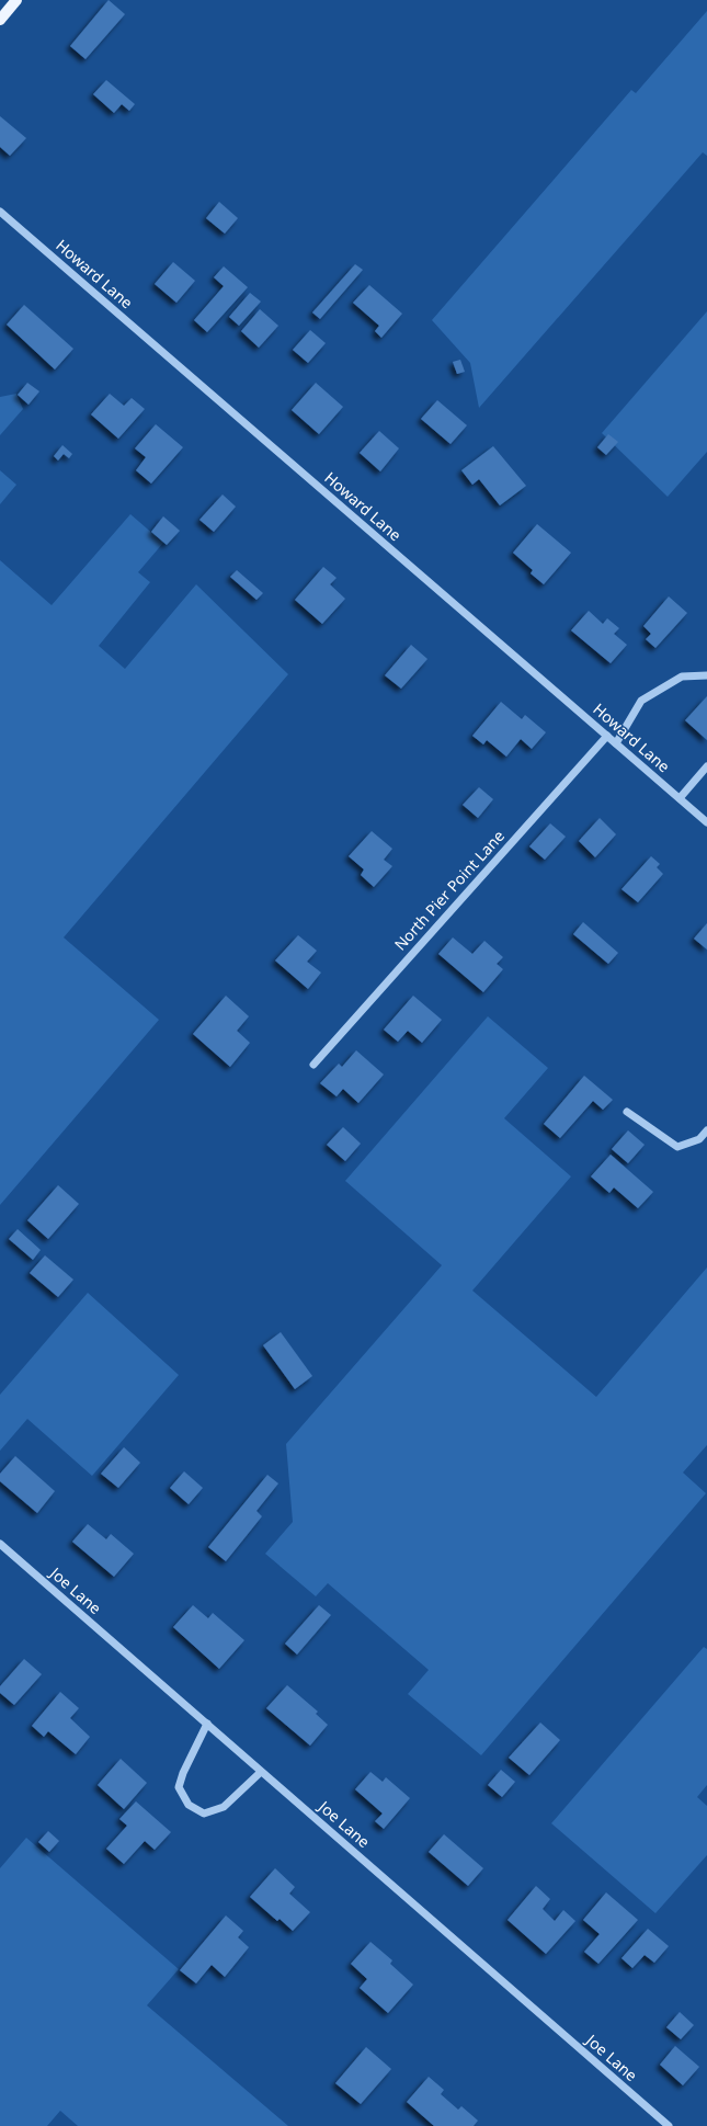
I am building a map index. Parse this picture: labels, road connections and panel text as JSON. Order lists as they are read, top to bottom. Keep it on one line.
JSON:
{"streets":{"street":["Howard Lane","North Pier Point Lane","Joe Lane"]},"crossings":[["Howard Lane","North Pier Point Lane"]]}
